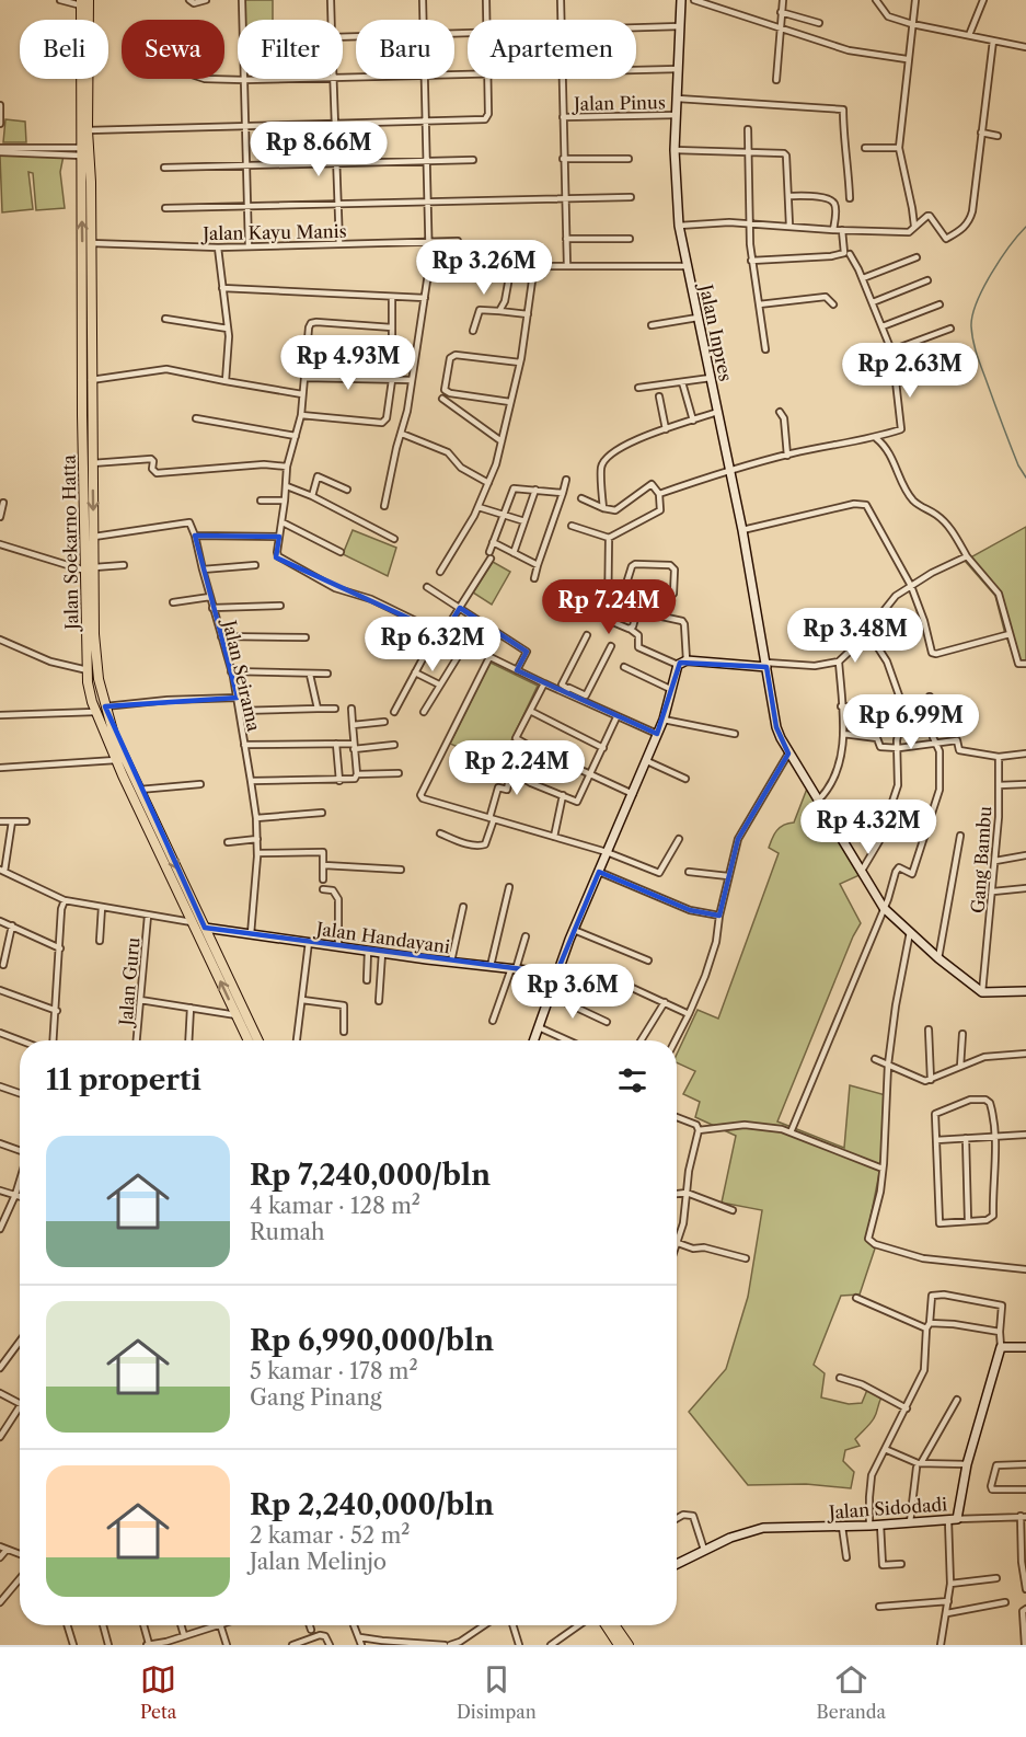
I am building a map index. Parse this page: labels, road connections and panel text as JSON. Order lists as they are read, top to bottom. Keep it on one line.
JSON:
{"streets":{"main road":["Jalan Soekarno Hatta"],"street":["Jalan Pinus","Jalan Kayu Manis","Jalan Inpres","Jalan Seirama","Gang Bambu","Jalan Handayani","Jalan Guru","Jalan Sidodadi"]},"crossings":[["Jalan Pinus","Jalan Inpres"],["Jalan Kayu Manis","Jalan Soekarno Hatta"],["Jalan Inpres","Gang Bambu"],["Jalan Soekarno Hatta","Jalan Handayani"],["Jalan Seirama","Jalan Handayani"]],"page":{"chip":["Beli","Sewa","Filter","Baru","Apartemen"],"price":["Rp 8.66M","Rp 3.26M","Rp 4.93M","Rp 2.63M","Rp 7.24M","Rp 3.48M","Rp 6.32M","Rp 6.99M","Rp 2.24M","Rp 4.32M","Rp 3.6M"],"heading":"11 properti","list":[{"name":"Rp 7,240,000/bln","note":"4 kamar · 128 m² · Rumah"},{"name":"Rp 6,990,000/bln","note":"5 kamar · 178 m² · Gang Pinang"},{"name":"Rp 2,240,000/bln","note":"2 kamar · 52 m² · Jalan Melinjo"}],"tabs":["Peta","Disimpan","Beranda"]}}
